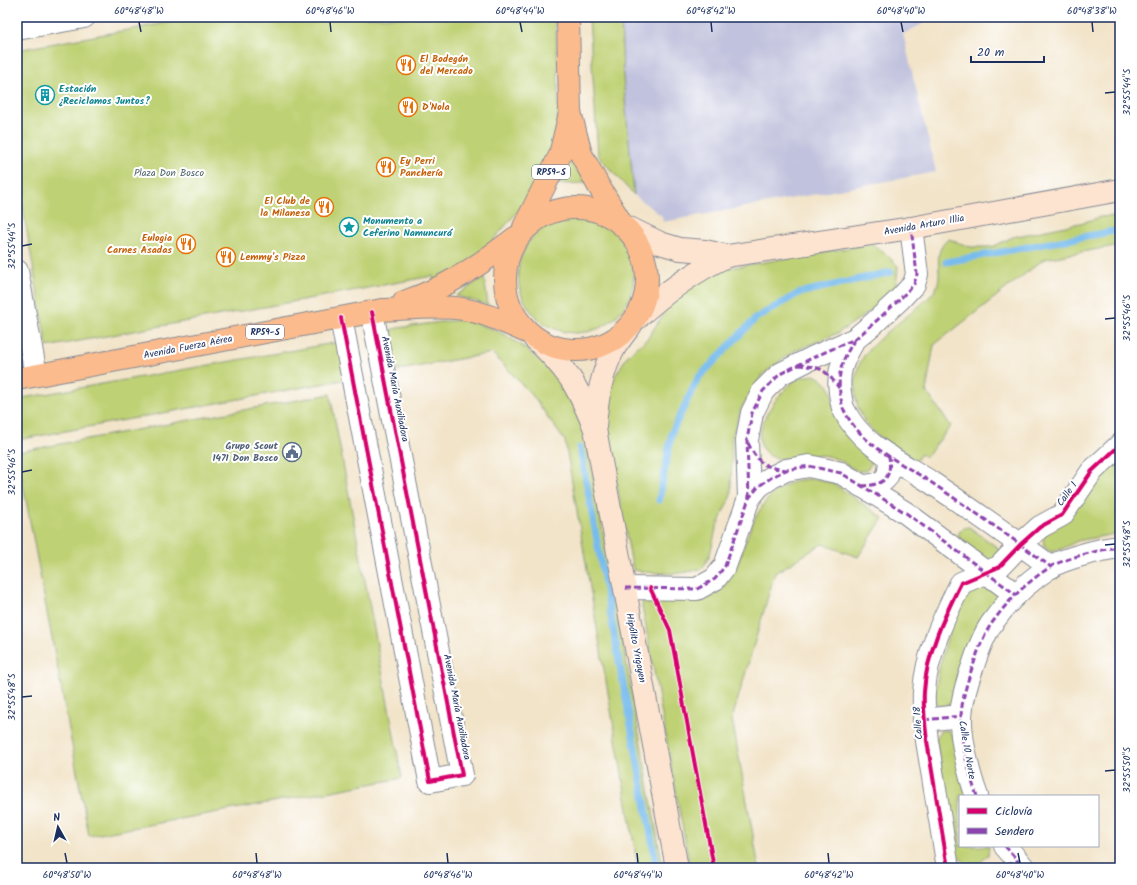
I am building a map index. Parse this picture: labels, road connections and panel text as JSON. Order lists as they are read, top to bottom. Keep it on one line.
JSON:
{"streets":{"main road":["RP59-S","Avenida Arturo Illia","Avenida Fuerza Aérea","Hipólito Yrigoyen"],"street":["Avenida María Auxiliadora","Calle 1","Calle 18","Calle 10 Norte"]},"crossings":[["RP59-S","Avenida Arturo Illia"],["RP59-S","Avenida Fuerza Aérea"],["RP59-S","Hipólito Yrigoyen"],["Avenida Arturo Illia","Avenida Fuerza Aérea"],["Avenida Arturo Illia","Hipólito Yrigoyen"],["Avenida Fuerza Aérea","Avenida María Auxiliadora"],["Avenida Fuerza Aérea","Hipólito Yrigoyen"],["Calle 1","Calle 18"]],"parks":["Plaza Don Bosco"],"places":{"restaurant":["El Bodegón del Mercado","D'Nola","Ey Perri Panchería","El Club de la Milanesa","Eulogia Carnes Asadas","Lemmy's Pizza"],"building":["Estación ¿Reciclamos Juntos?"],"place":["Monumento a Ceferino Namuncurá"],"public building":["Grupo Scout 1471 Don Bosco"]},"legend":["Ciclovía","Sendero"],"scale_bar":"20 m","north":"top","coordinates":["60°48'48\"W","60°48'46\"W","60°48'44\"W","60°48'42\"W","60°48'40\"W","60°48'38\"W","32°55'44\"S","32°55'46\"S","32°55'48\"S","32°55'50\"S","60°48'50\"W"]}
